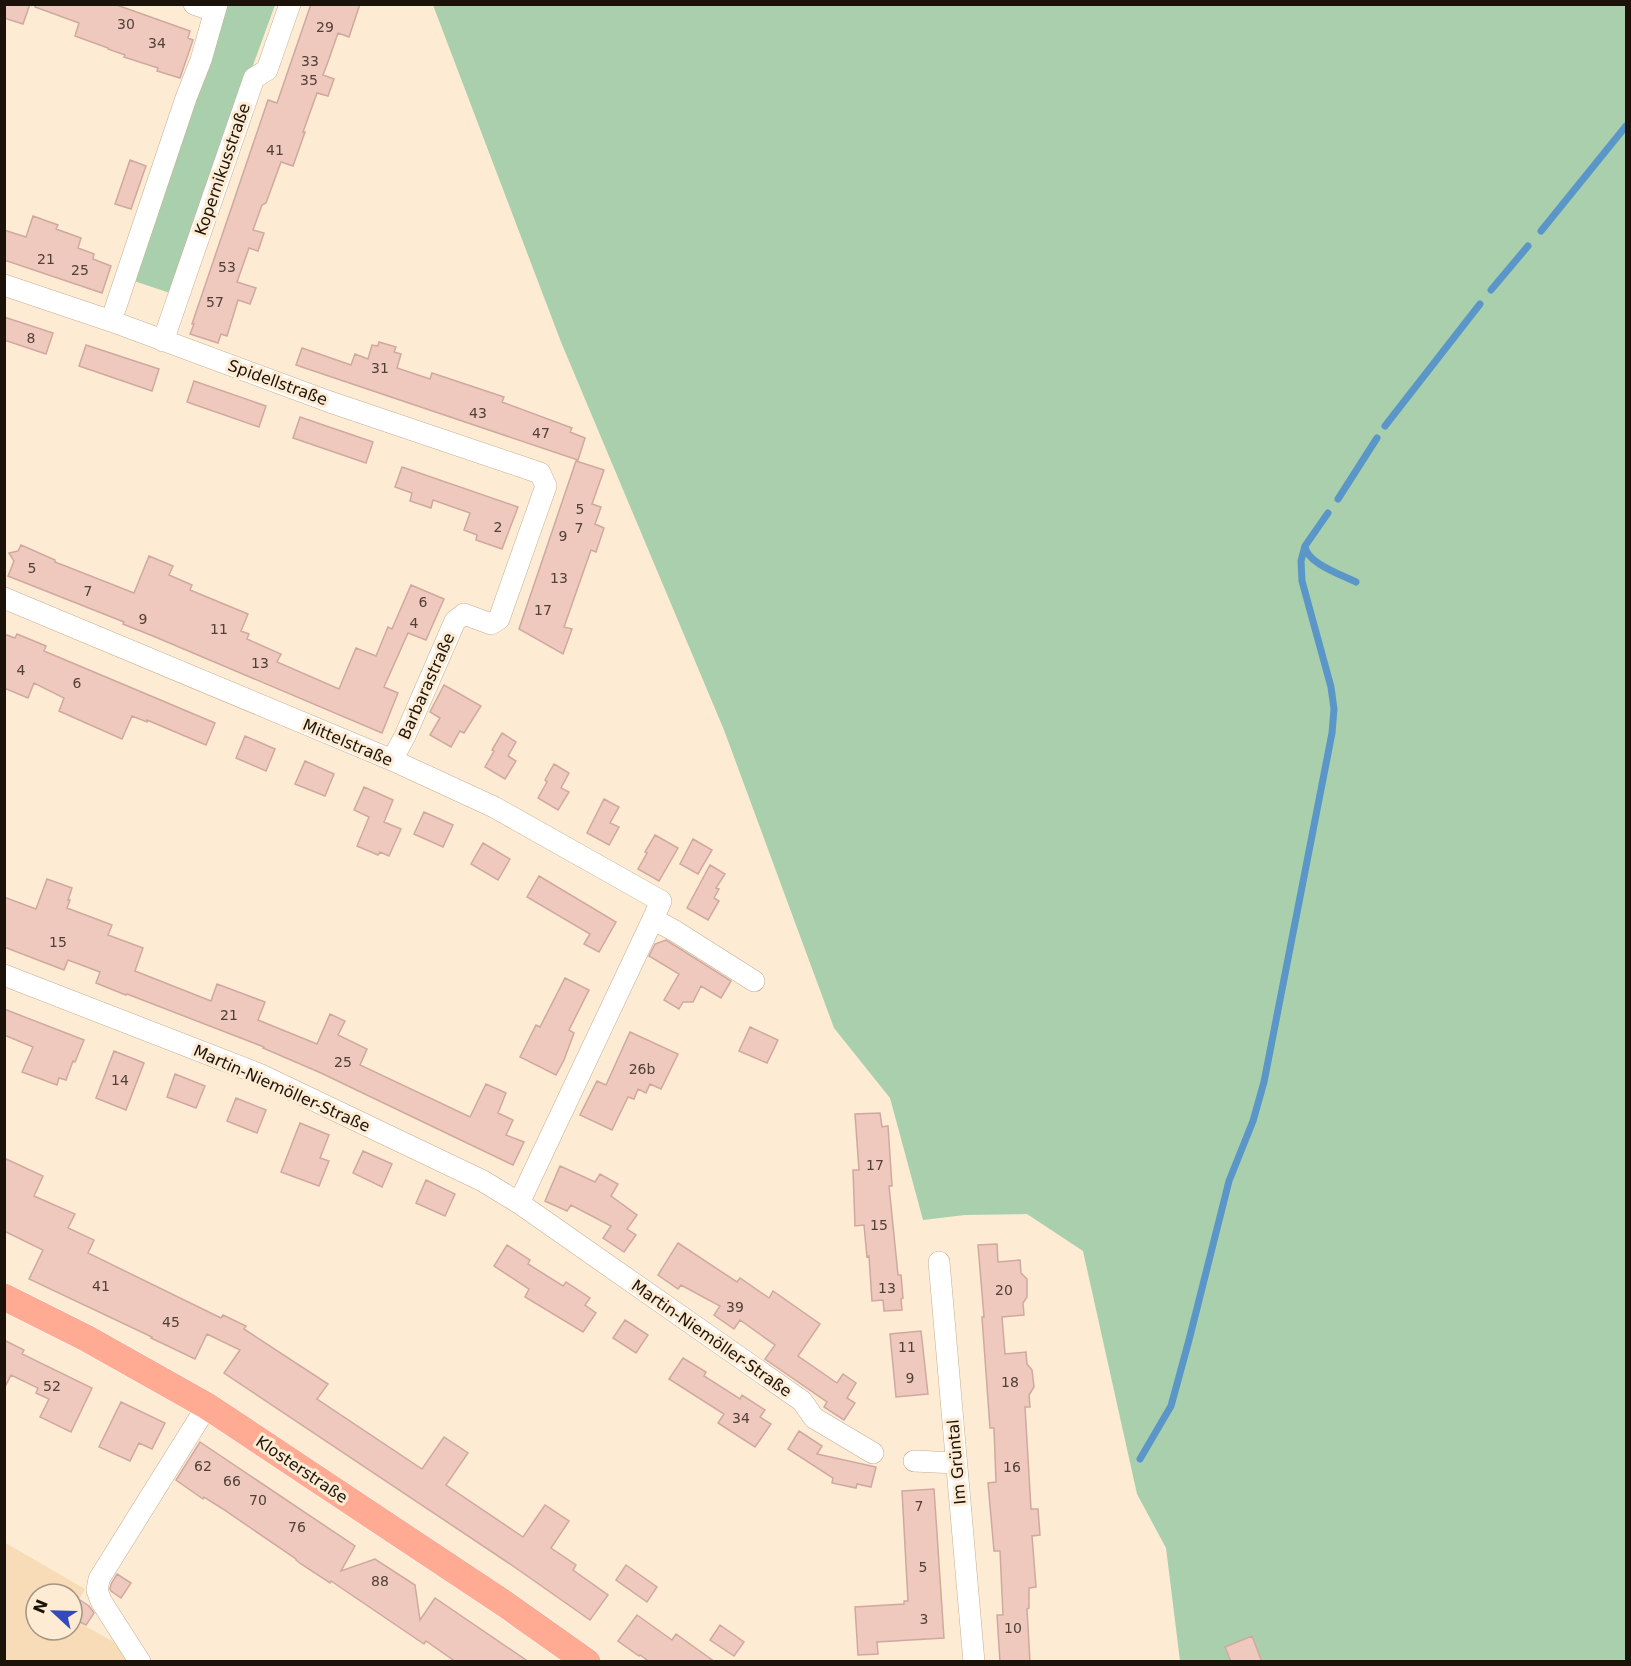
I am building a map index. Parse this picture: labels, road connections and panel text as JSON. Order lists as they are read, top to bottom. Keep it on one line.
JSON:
{"streets":{"main road":["Klosterstraße"],"street":["Kopernikusstraße","Spidellstraße","Barbarastraße","Mittelstraße","Martin-Niemöller-Straße","Im Grüntal"]},"crossings":[["Kopernikusstraße","Spidellstraße"],["Spidellstraße","Barbarastraße"],["Barbarastraße","Mittelstraße"],["Mittelstraße","Martin-Niemöller-Straße"]],"house_numbers":["30","29","34","33","35","41","21","53","25","57","8","31","43","47","5","2","7","9","5","13","7","6","17","9","4","11","13","4","6","15","21","25","26b","14","17","15","41","13","20","39","45","11","9","18","52","34","62","16","66","70","7","76","5","88","3","10"],"north":"left"}
